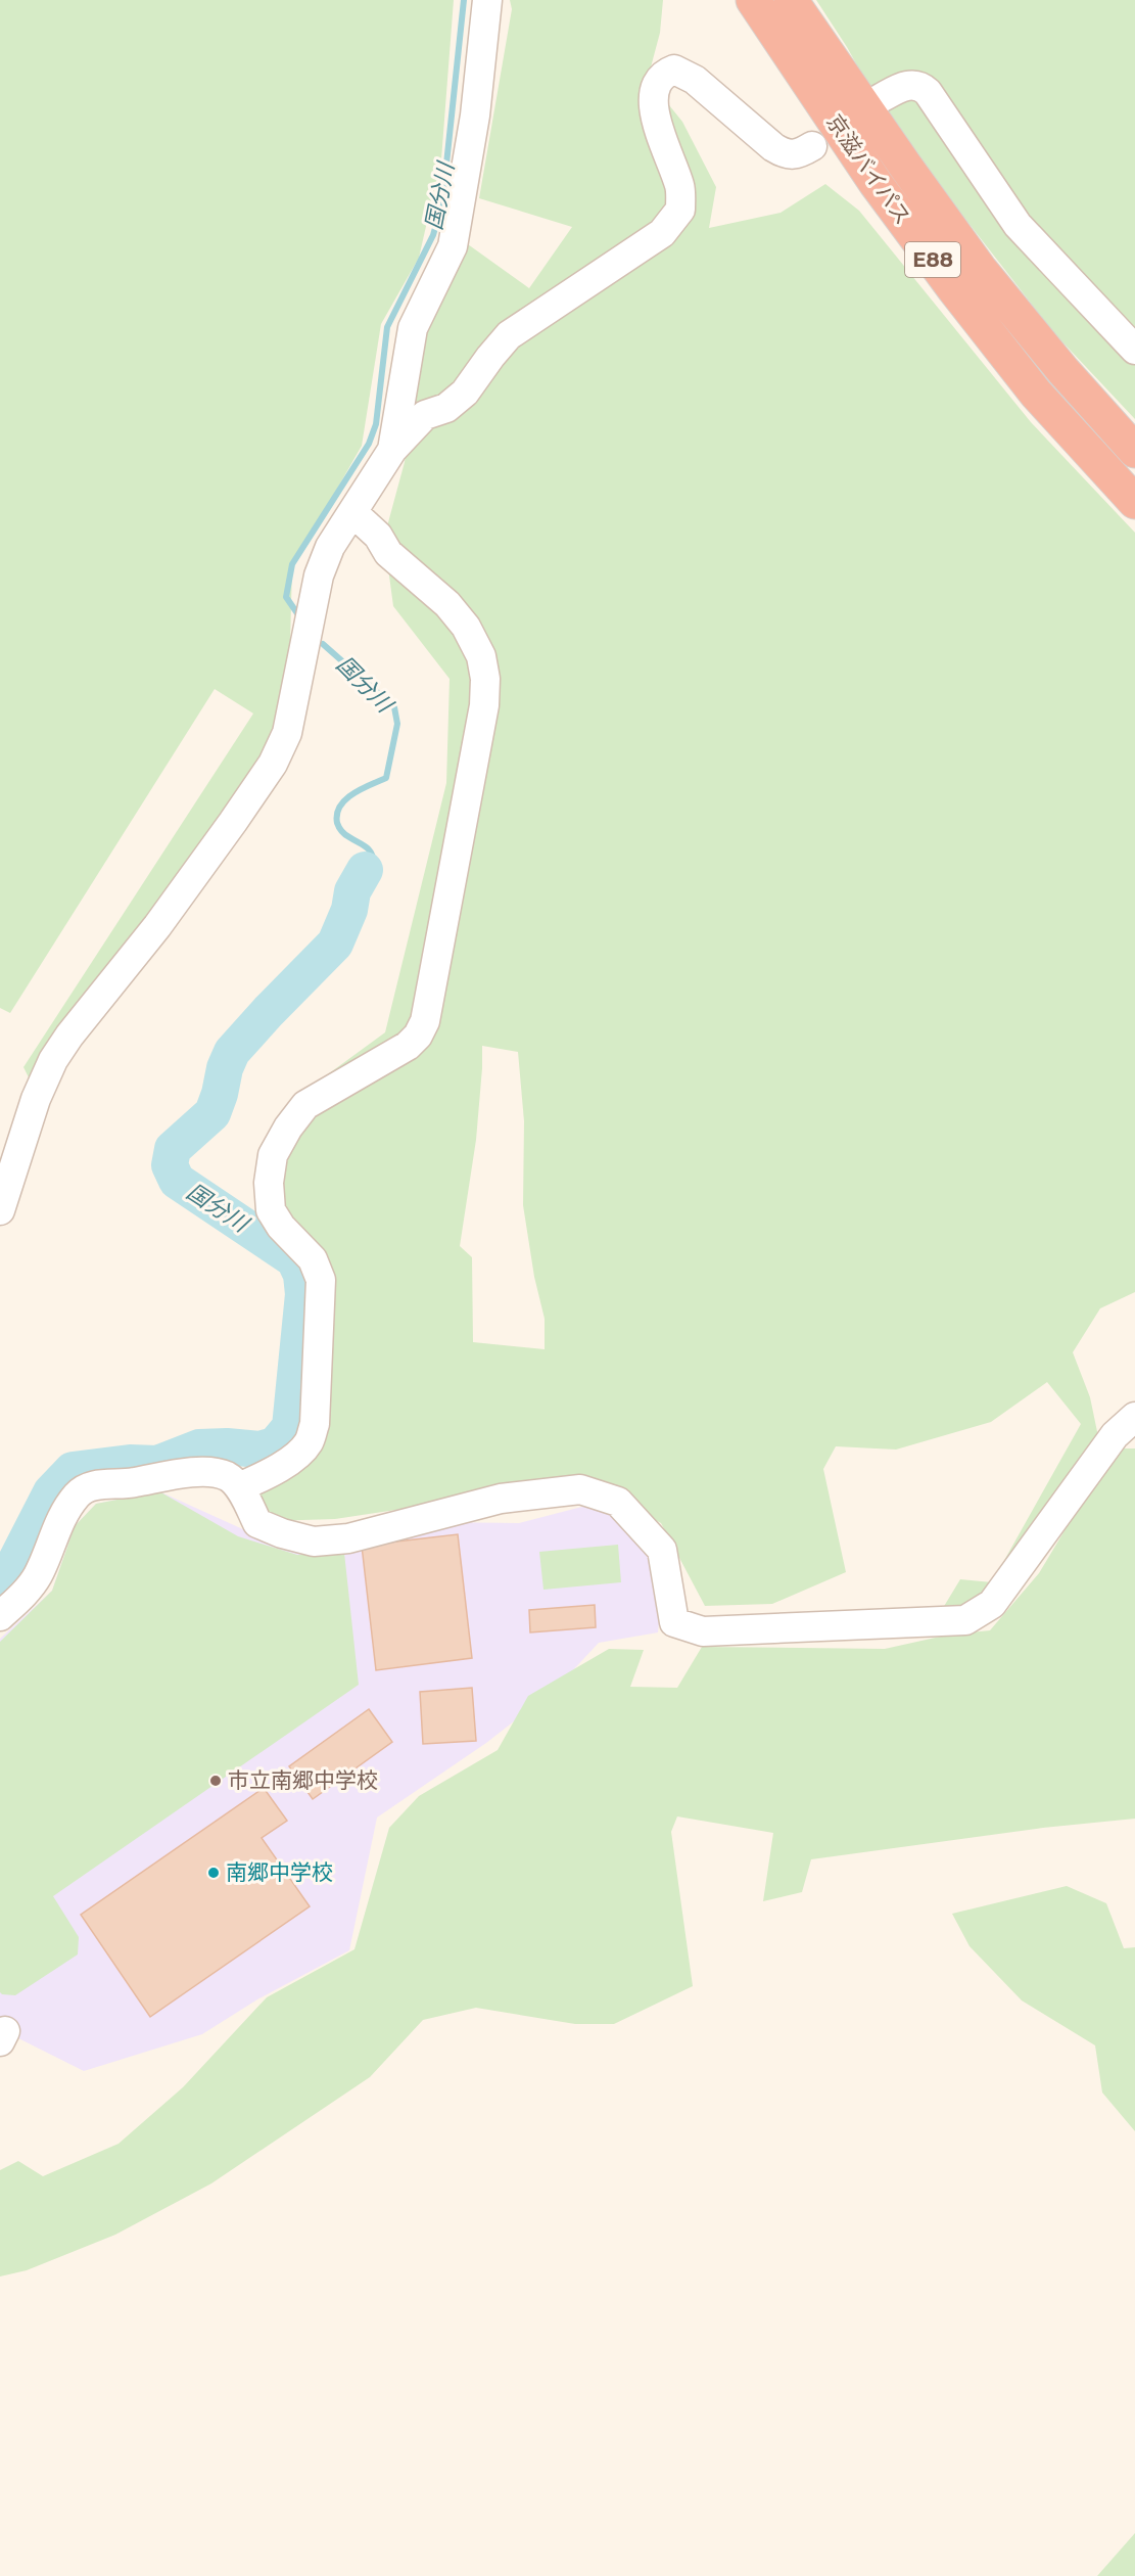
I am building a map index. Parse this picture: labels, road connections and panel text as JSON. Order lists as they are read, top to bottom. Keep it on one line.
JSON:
{"streets":{"highway":["京滋バイパス","E88"]},"water":["国分川"],"places":["市立南郷中学校","南郷中学校"]}
